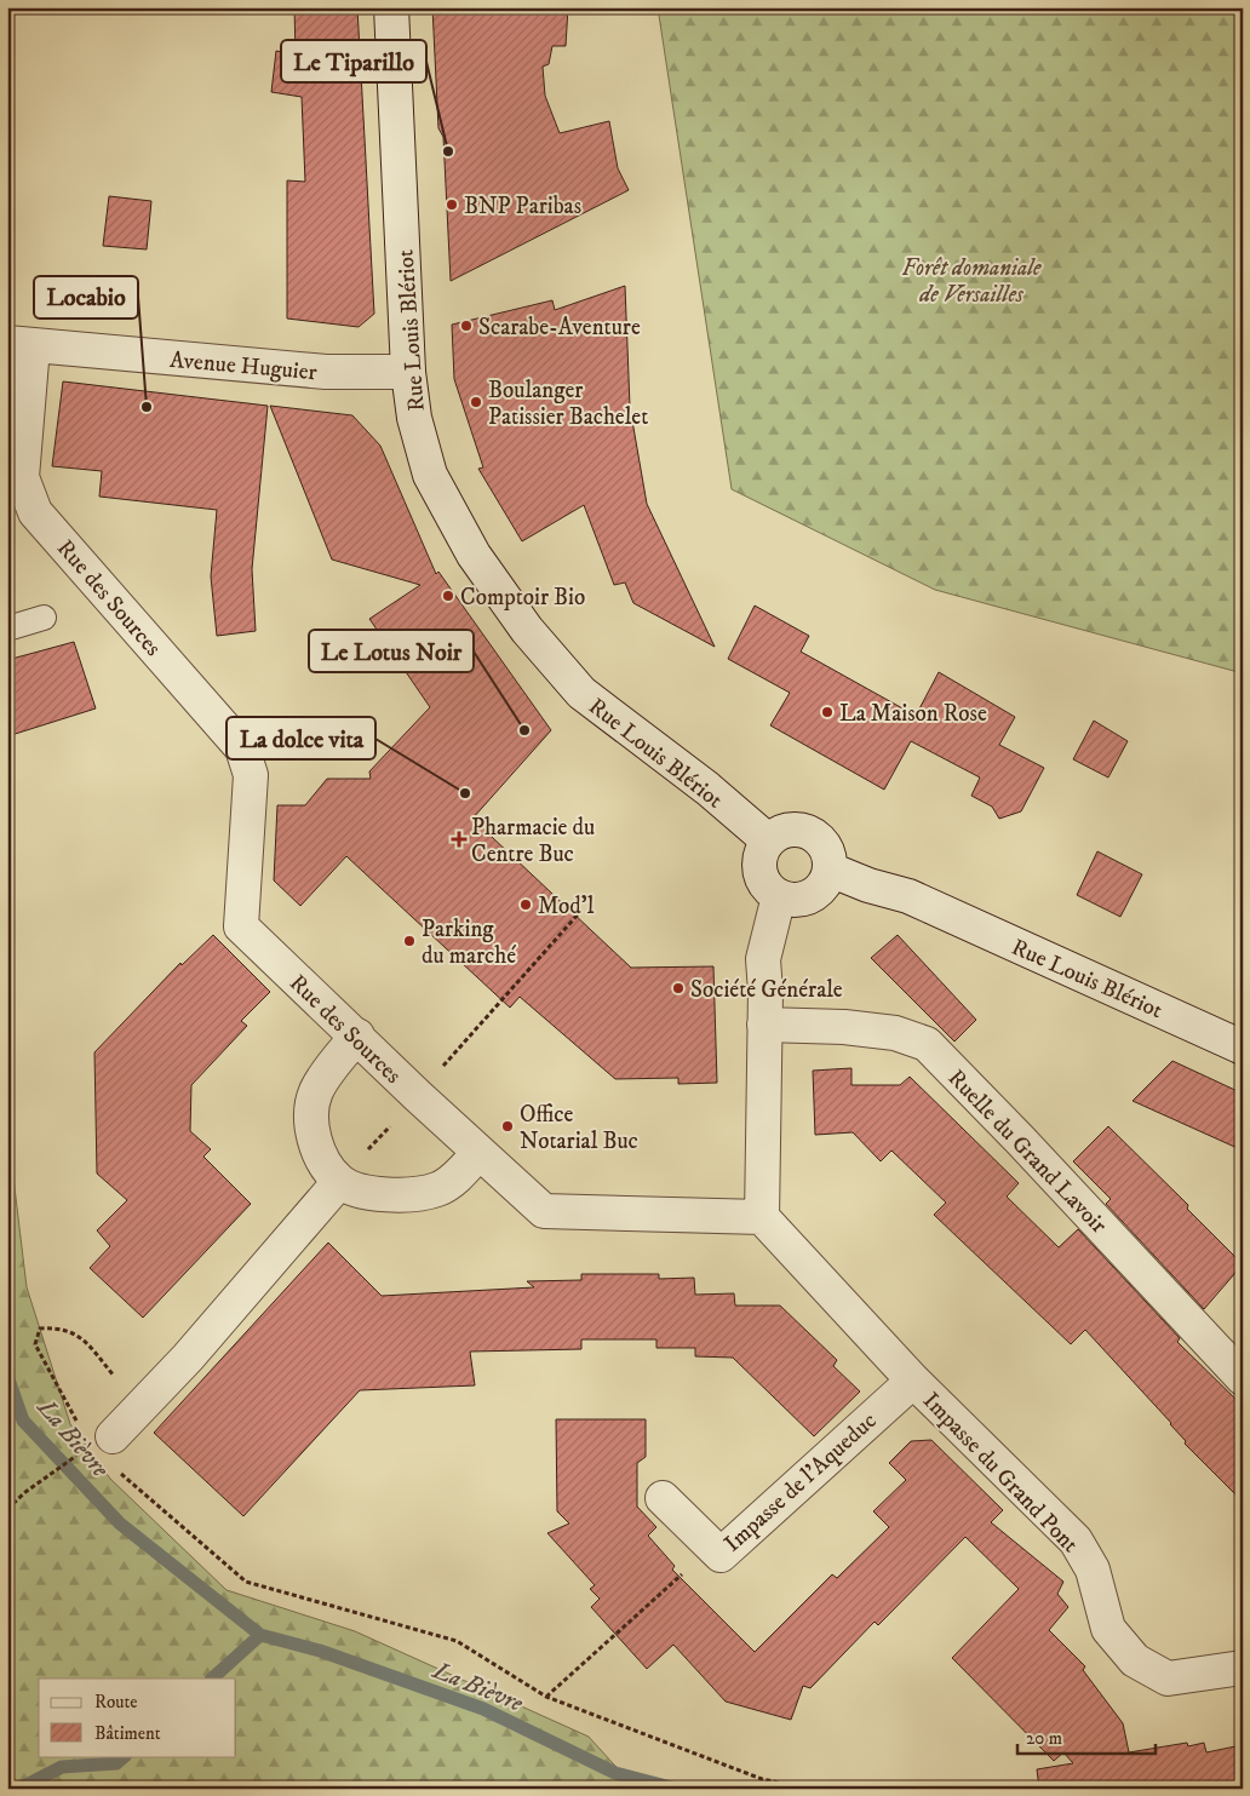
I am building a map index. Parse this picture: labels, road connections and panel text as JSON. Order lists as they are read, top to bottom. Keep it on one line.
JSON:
{"streets":{"street":["Rue Louis Blériot","Avenue Huguier","Rue des Sources","Ruelle du Grand Lavoir","Impasse du Grand Pont","Impasse de l'Aqueduc"]},"crossings":[["Rue Louis Blériot","Avenue Huguier"],["Avenue Huguier","Rue des Sources"],["Rue des Sources","Impasse du Grand Pont"],["Impasse du Grand Pont","Impasse de l'Aqueduc"]],"water":["La Bièvre"],"parks":["Forêt domaniale de Versailles"],"places":{"other":["Le Tiparillo","BNP Paribas","Scarabe-Aventure","Boulanger Patissier Bachelet","Locabio","Comptoir Bio","La Maison Rose","Le Lotus Noir","La dolce vita","Mod'l","Parking du marché","Société Générale","Office Notarial Buc"],"health":["Pharmacie du Centre Buc"]},"legend":["Route","Bâtiment"],"scale_bar":"20 m"}
